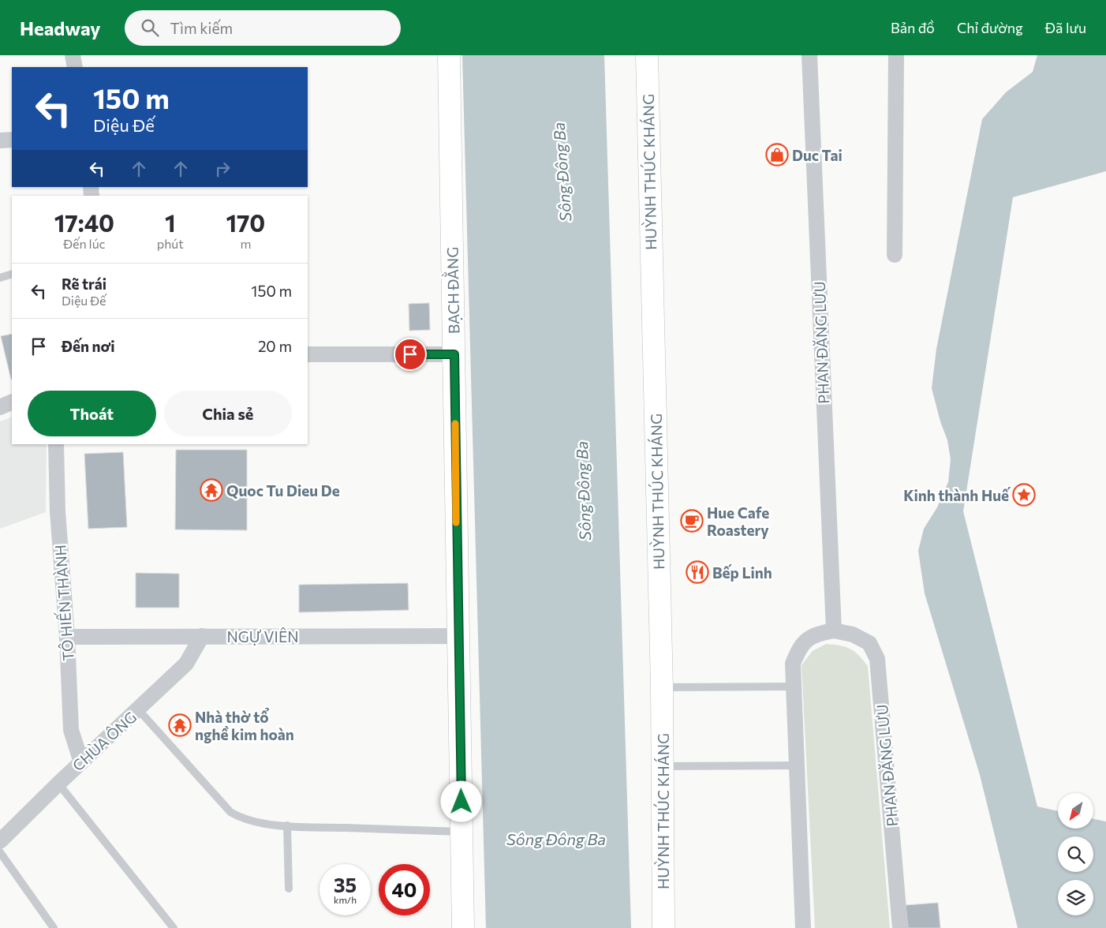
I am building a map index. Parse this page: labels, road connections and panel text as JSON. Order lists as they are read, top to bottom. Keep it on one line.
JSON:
{"streets":{"street":["HUỲNH THÚC KHÁNG","BẠCH ĐẰNG","PHAN ĐĂNG LƯU","TÔ HIẾN THÀNH","NGỰ VIÊN","CHÙA ÔNG"]},"crossings":[["BẠCH ĐẰNG","NGỰ VIÊN"],["TÔ HIẾN THÀNH","NGỰ VIÊN"],["TÔ HIẾN THÀNH","CHÙA ÔNG"],["NGỰ VIÊN","CHÙA ÔNG"]],"water":["Sông Đông Ba"],"places":{"shop":["Duc Tai"],"temple":["Quoc Tu Dieu De","Nhà thờ tổ nghề kim hoàn"],"place":["Kinh thành Huế"],"cafe":["Hue Cafe Roastery"],"restaurant":["Bếp Linh"]},"north":"bottom left","page":{"header":"Headway","search":"Tìm kiếm","nav":["Bản đồ","Chỉ đường","Đã lưu"],"turn":["150 m","Diệu Đế"],"eta":["17:40","Đến lúc","1","phút","170","m"],"list":[{"name":"Rẽ trái","note":"Diệu Đế","value":"150 m"},{"name":"Đến nơi","value":"20 m"}],"buttons":["Thoát","Chia sẻ"],"speed":"35 km/h","limit":"40"}}
